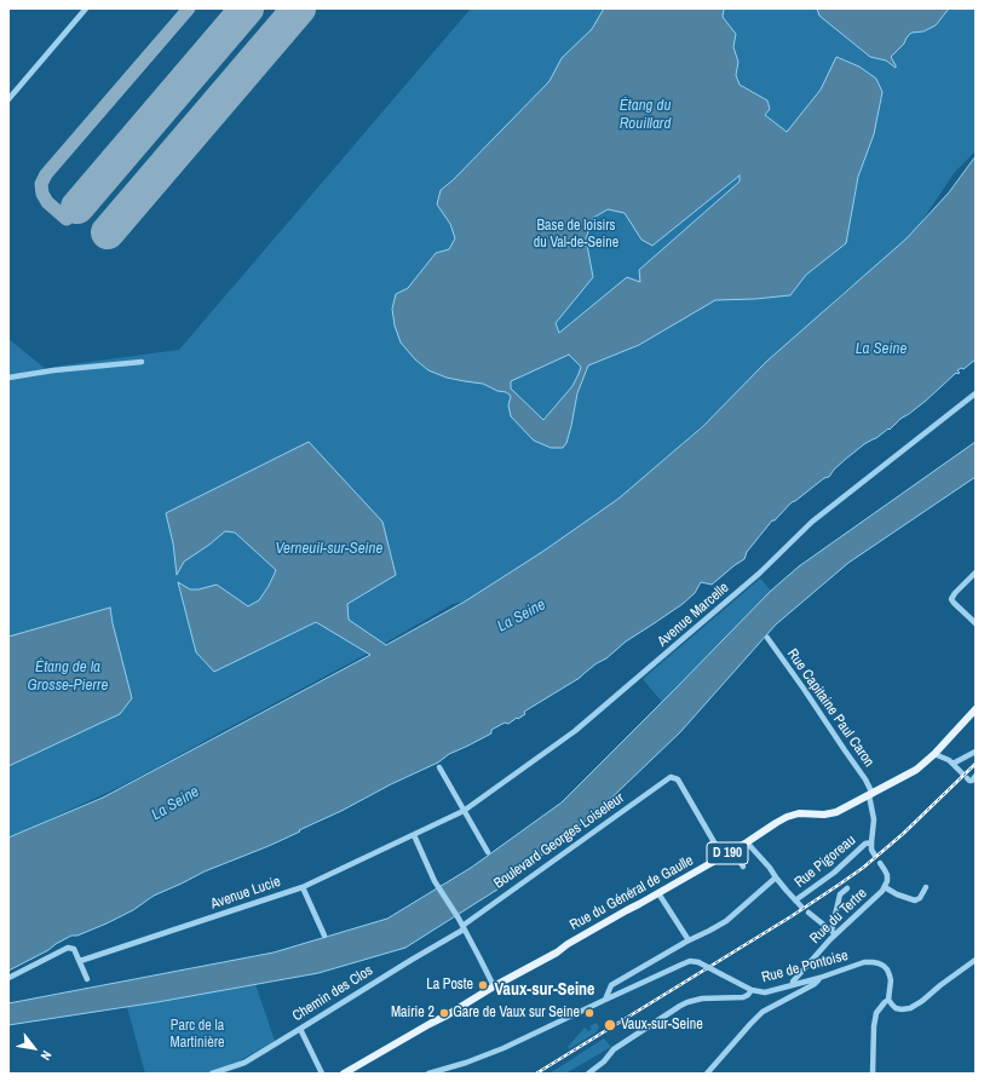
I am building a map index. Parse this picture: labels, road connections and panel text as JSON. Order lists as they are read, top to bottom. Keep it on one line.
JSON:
{"streets":{"main road":["D 190","Rue du Général de Gaulle"],"street":["Avenue Marcelle","Rue Capitaine Paul Caron","Boulevard Georges Loiseleur","Rue Pigoreau","Avenue Lucie","Rue du Tertre","Rue de Pontoise","Chemin des Clos"]},"crossings":[["Avenue Marcelle","Avenue Lucie"],["Rue Capitaine Paul Caron","Rue du Général de Gaulle"],["Boulevard Georges Loiseleur","Rue du Général de Gaulle"],["Boulevard Georges Loiseleur","Chemin des Clos"],["Rue du Tertre","Rue de Pontoise"]],"districts":["Vaux-sur-Seine"],"water":["Étang du Rouillard","La Seine","Verneuil-sur-Seine","Étang de la Grosse-Pierre"],"parks":["Base de loisirs du Val-de-Seine","Parc de la Martinière"],"places":["La Poste","Mairie 2","Gare de Vaux sur Seine","Vaux-sur-Seine"],"north":"bottom right"}
